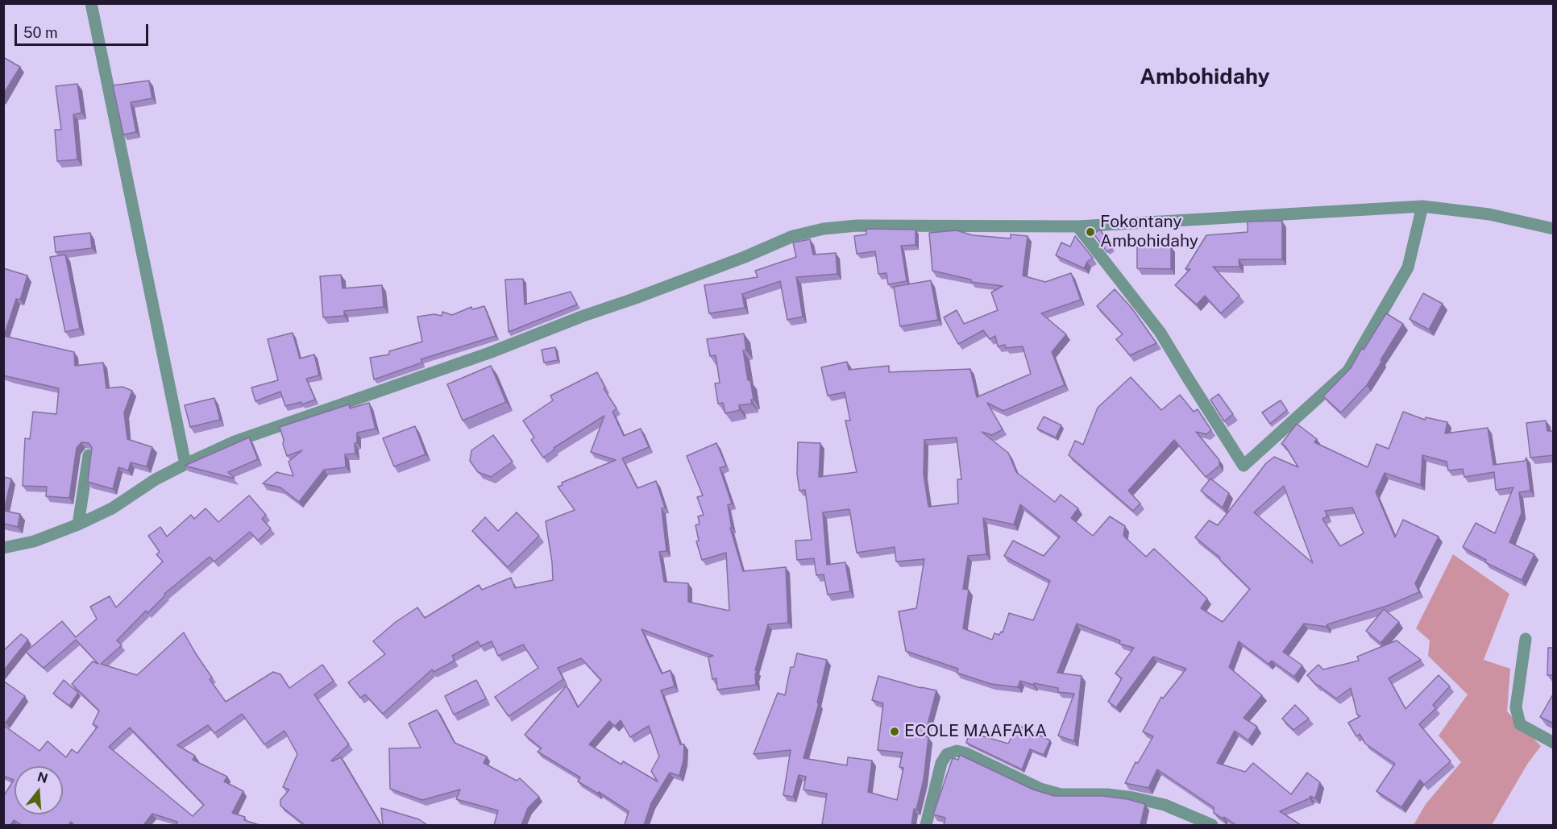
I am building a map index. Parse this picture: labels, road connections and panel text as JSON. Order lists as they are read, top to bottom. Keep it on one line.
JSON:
{"districts":["Ambohidahy"],"places":["Fokontany Ambohidahy","ECOLE MAAFAKA"],"scale_bar":"50 m","north":"top"}
